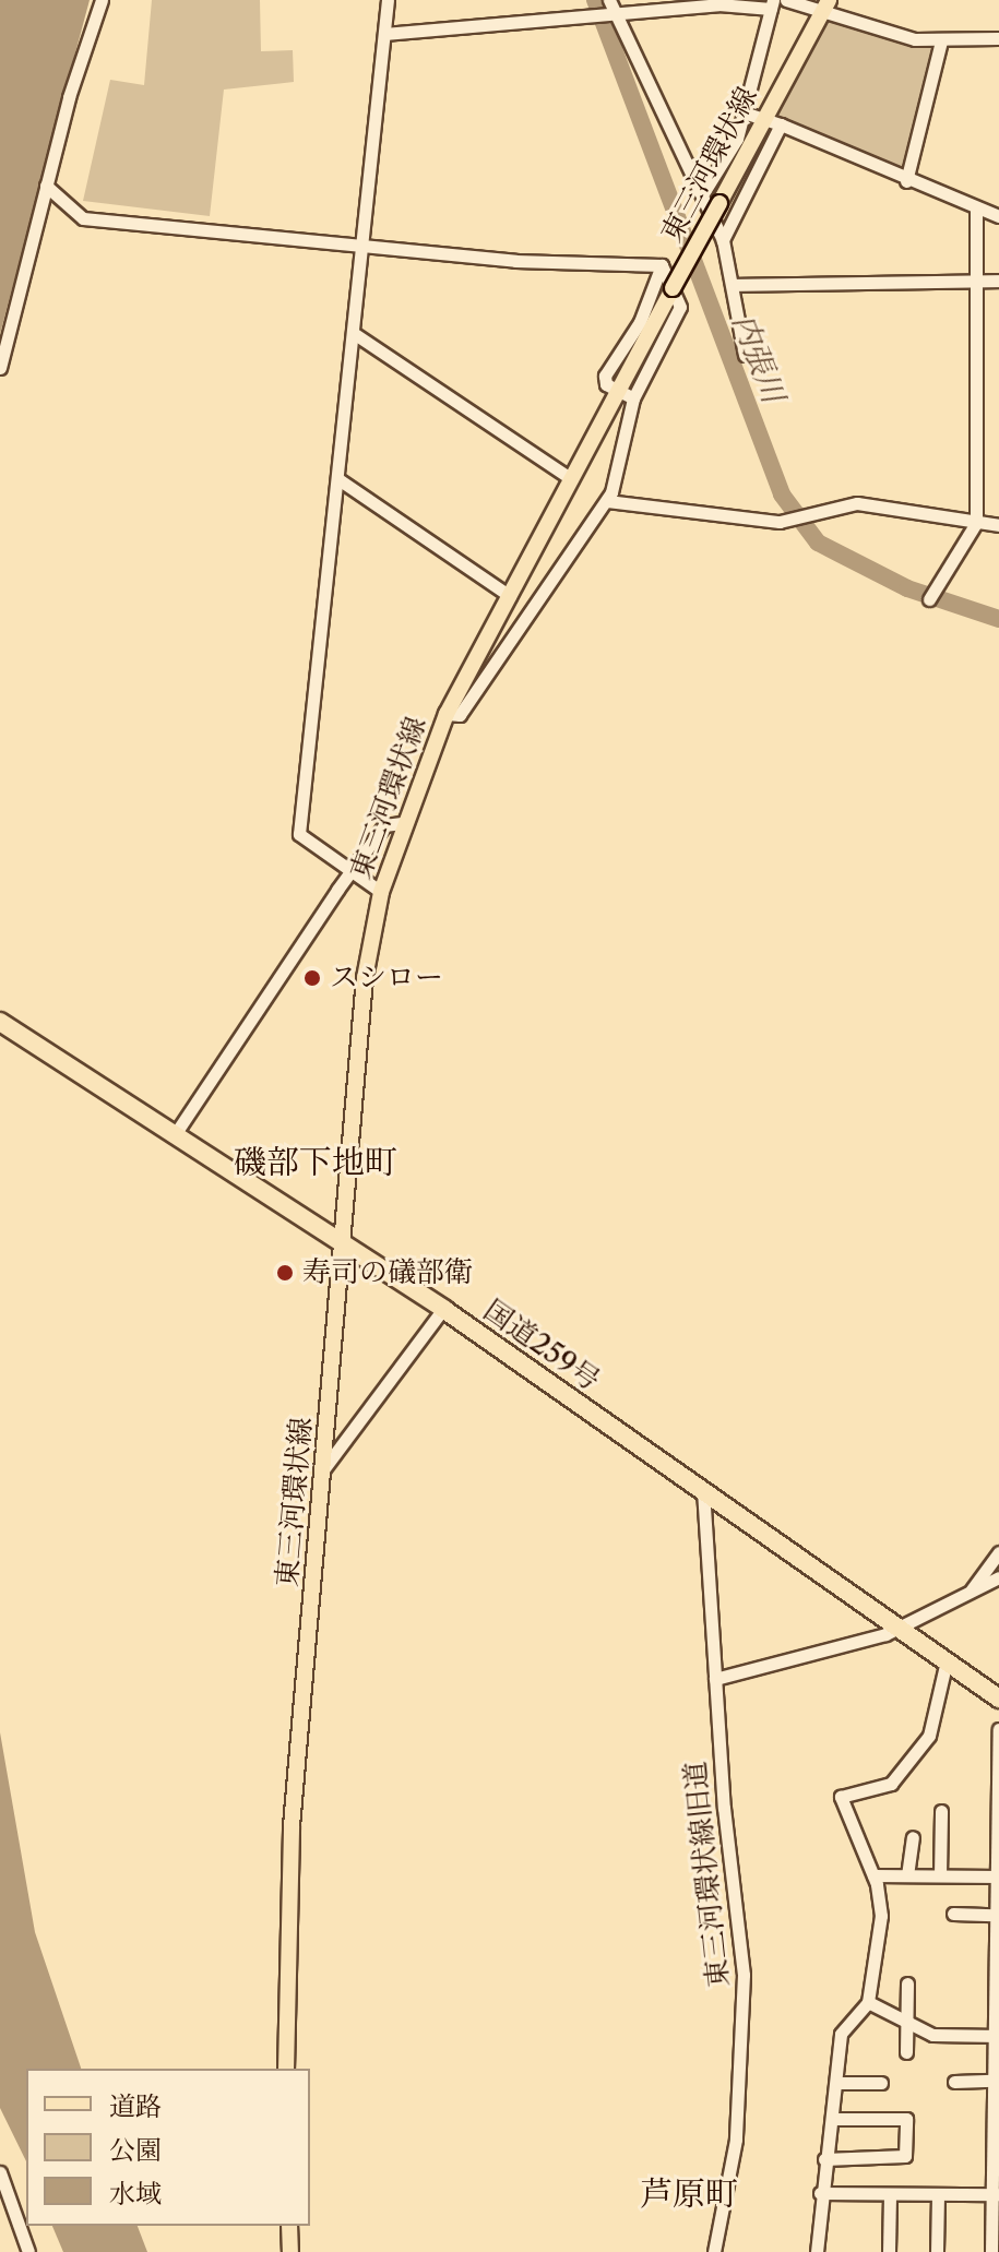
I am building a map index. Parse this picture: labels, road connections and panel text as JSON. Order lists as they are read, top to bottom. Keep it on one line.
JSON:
{"streets":{"highway":["国道259号"],"main road":["東三河環状線"],"street":["東三河環状線旧道"]},"crossings":[["東三河環状線","国道259号"],["国道259号","東三河環状線旧道"]],"districts":["磯部下地町","芦原町"],"water":["内張川"],"places":["スシロー","寿司の礒部衛"],"legend":["道路","公園","水域"]}
